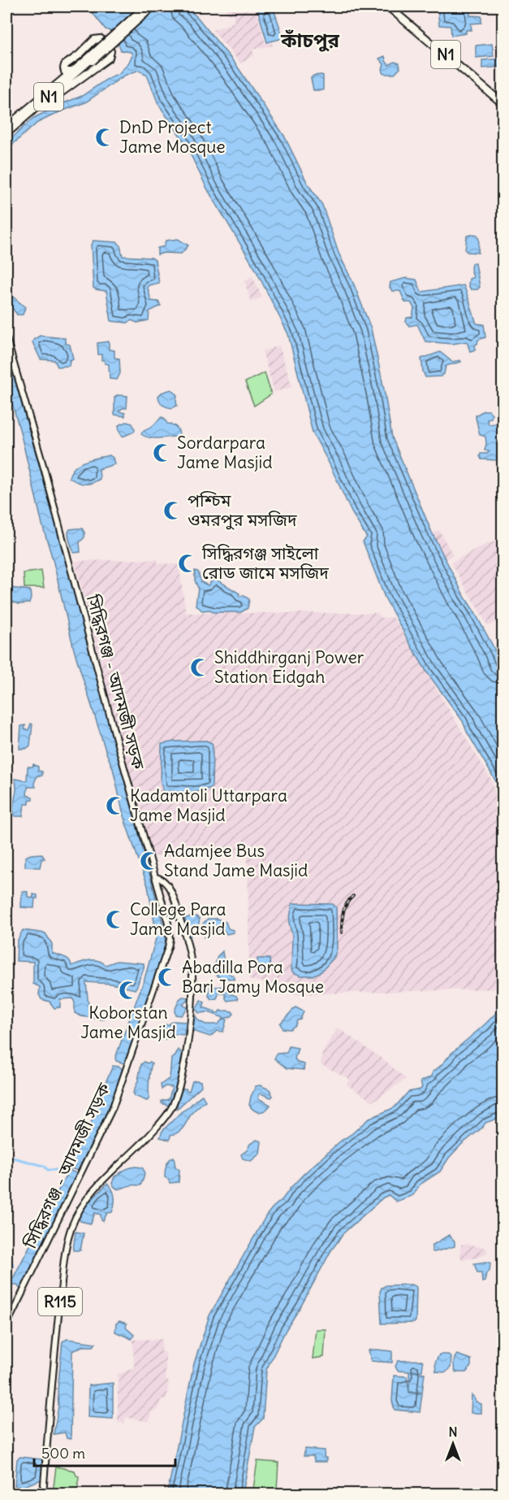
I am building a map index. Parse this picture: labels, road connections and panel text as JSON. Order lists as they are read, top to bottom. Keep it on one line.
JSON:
{"streets":{"highway":["N1"],"main road":["সিদ্ধিরগঞ্জ - আদমজী সড়ক","R115"]},"crossings":[["সিদ্ধিরগঞ্জ - আদমজী সড়ক","R115"]],"districts":["কাঁচপুর"],"places":{"mosque":["DnD Project Jame Mosque","Sordarpara Jame Masjid","পশ্চিম ওমরপুর মসজিদ","সিদ্ধিরগঞ্জ সাইলো রোড জামে মসজিদ","Shiddhirganj Power Station Eidgah","Kadamtoli Uttarpara Jame Masjid","Adamjee Bus Stand Jame Masjid","College Para Jame Masjid","Abadilla Pora Bari Jamy Mosque","Koborstan Jame Masjid"]},"scale_bar":"500 m","north":"top"}
